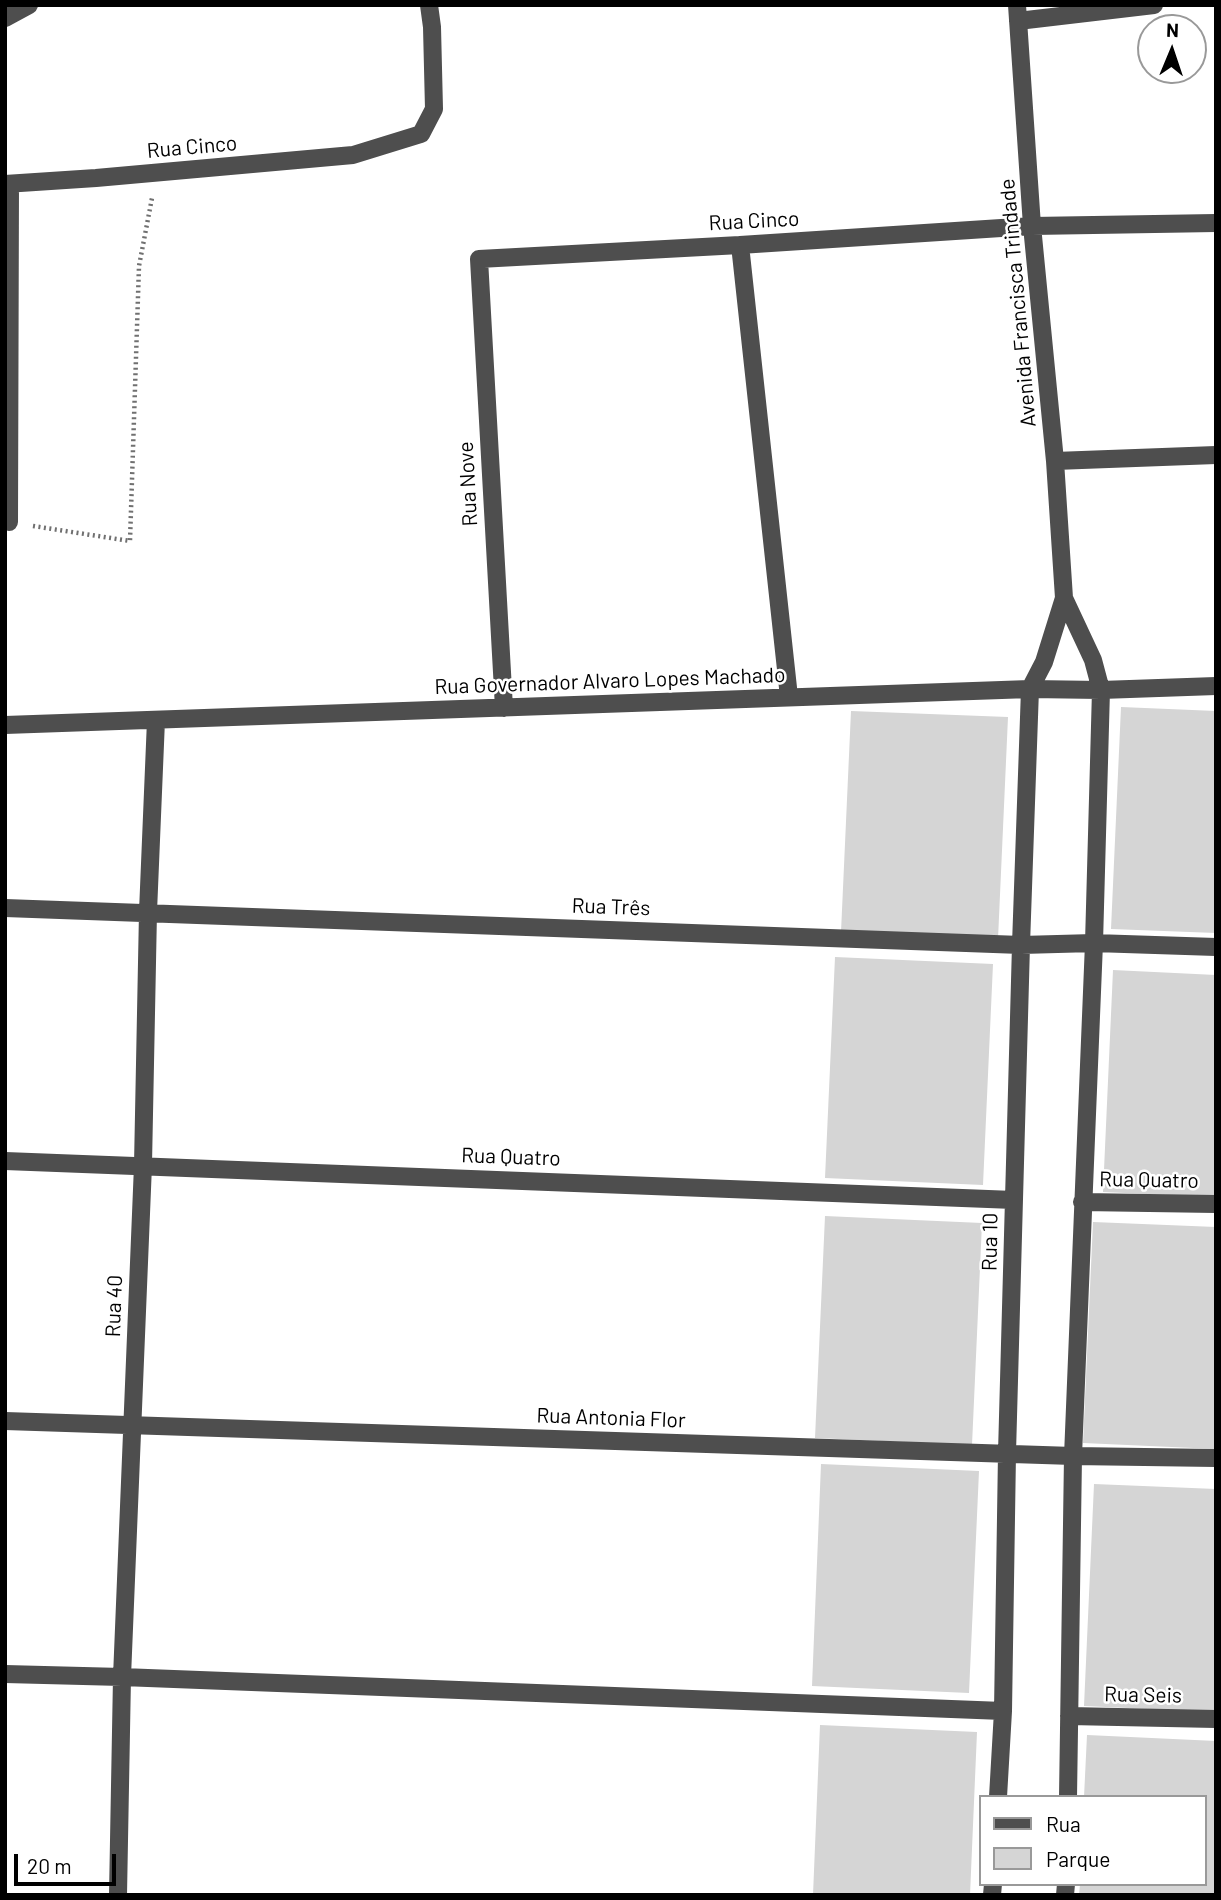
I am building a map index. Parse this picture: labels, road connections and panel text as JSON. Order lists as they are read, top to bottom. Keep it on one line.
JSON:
{"streets":{"street":["Rua Cinco","Avenida Francisca Trindade","Rua Nove","Rua Governador Alvaro Lopes Machado","Rua Três","Rua Quatro","Rua 10","Rua 40","Rua Antonia Flor","Rua Seis"]},"crossings":[["Rua Cinco","Avenida Francisca Trindade"],["Rua Cinco","Rua Nove"],["Avenida Francisca Trindade","Rua Governador Alvaro Lopes Machado"],["Avenida Francisca Trindade","Rua 10"],["Rua Nove","Rua Governador Alvaro Lopes Machado"],["Rua Governador Alvaro Lopes Machado","Rua 10"],["Rua Governador Alvaro Lopes Machado","Rua 40"],["Rua Três","Rua 10"],["Rua Três","Rua 40"],["Rua Quatro","Rua 10"],["Rua Quatro","Rua 40"],["Rua 10","Rua Antonia Flor"],["Rua 40","Rua Antonia Flor"]],"legend":["Rua","Parque"],"scale_bar":"20 m","north":"top"}
